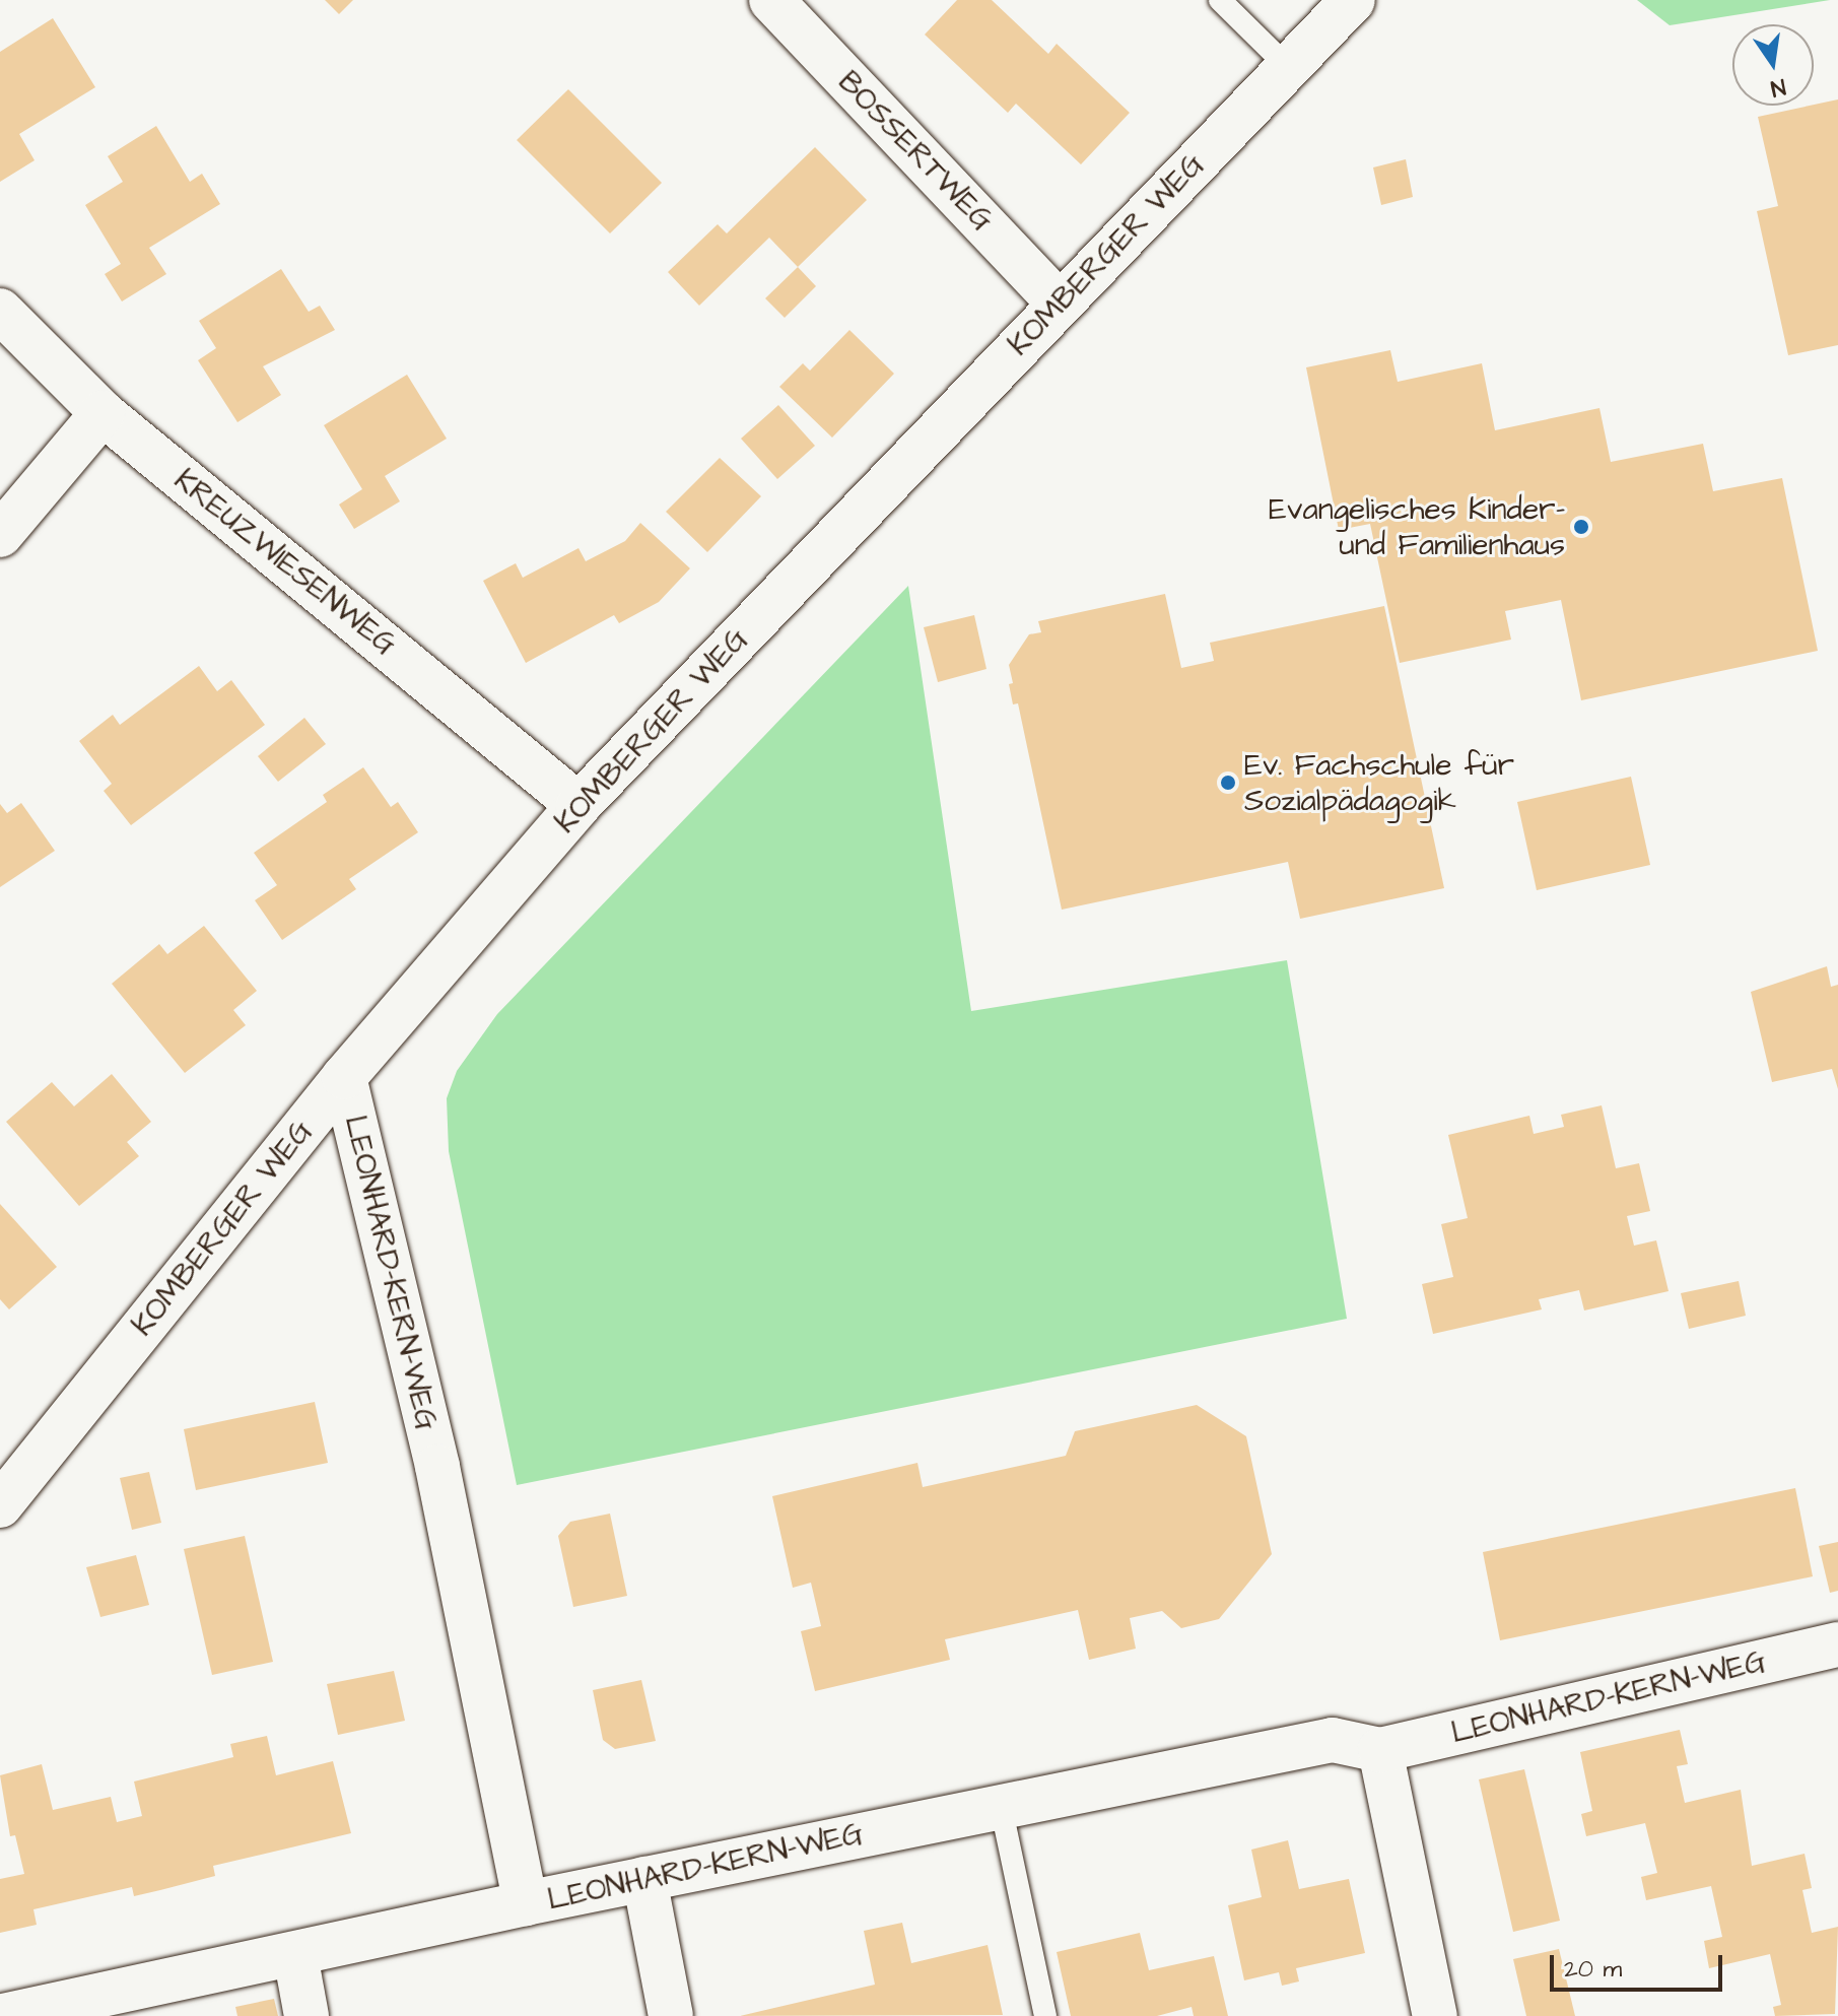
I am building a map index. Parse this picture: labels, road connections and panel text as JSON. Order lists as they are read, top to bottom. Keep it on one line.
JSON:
{"streets":{"street":["BOSSERTWEG","KOMBERGER WEG","KREUZWIESENWEG","LEONHARD-KERN-WEG"]},"crossings":[["BOSSERTWEG","KOMBERGER WEG"],["KOMBERGER WEG","KREUZWIESENWEG"],["KOMBERGER WEG","LEONHARD-KERN-WEG"]],"places":["Evangelisches Kinder- und Familienhaus","Ev. Fachschule für Sozialpädagogik"],"scale_bar":"20 m","north":"bottom"}
